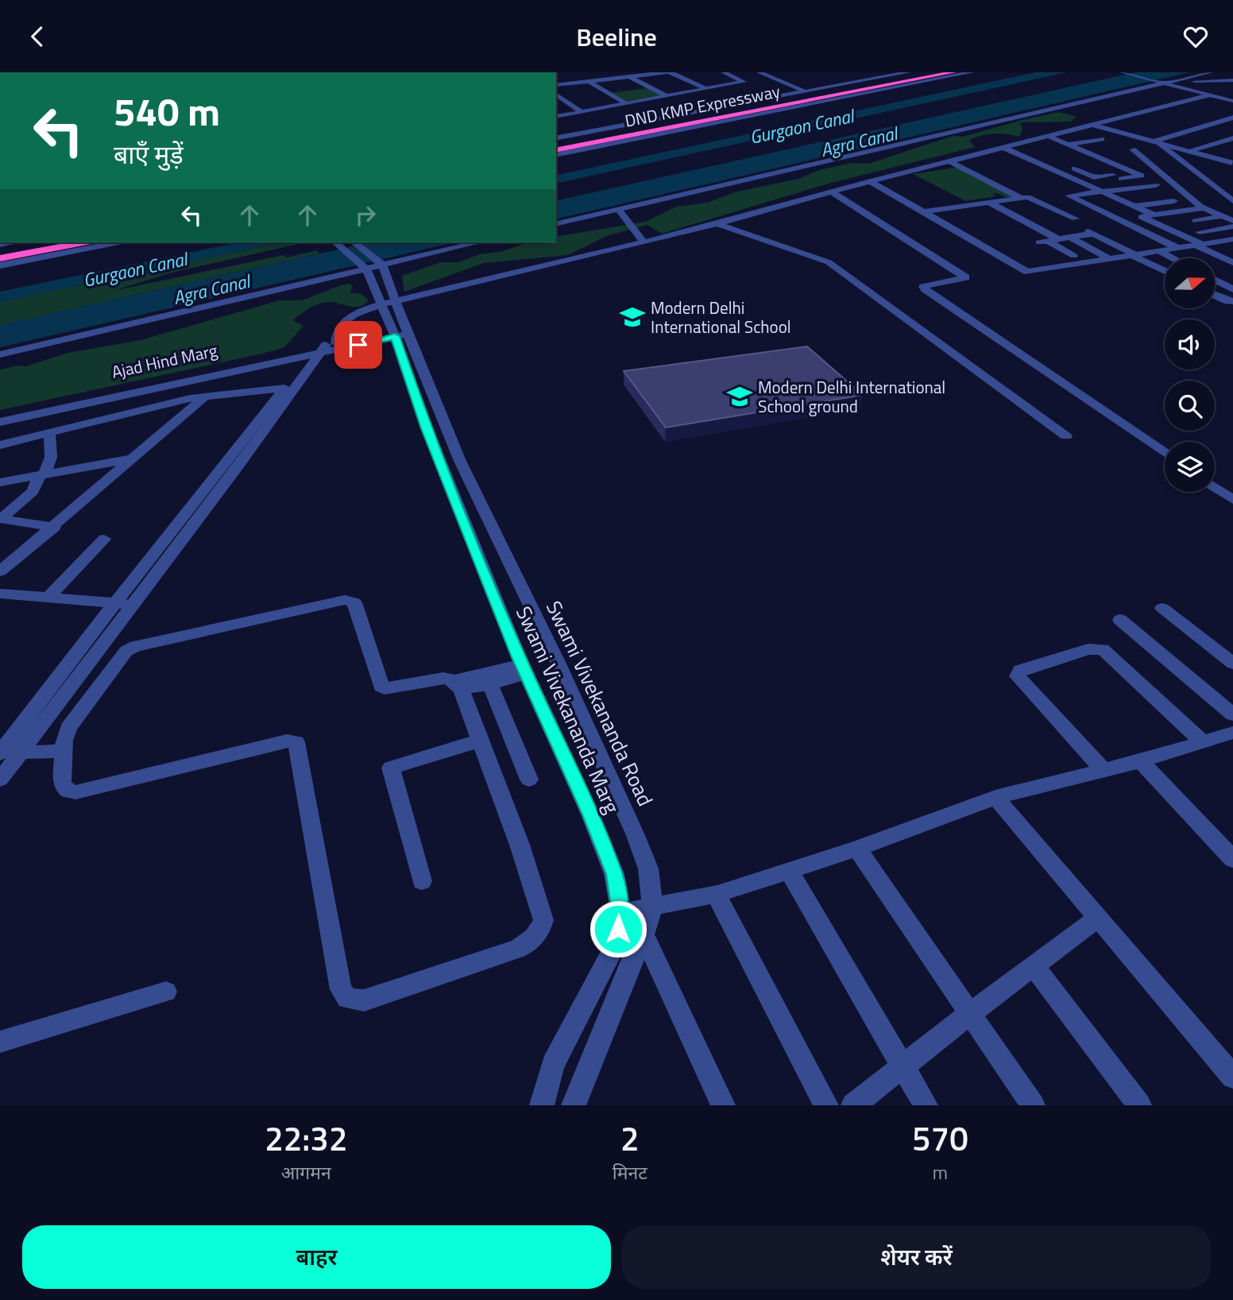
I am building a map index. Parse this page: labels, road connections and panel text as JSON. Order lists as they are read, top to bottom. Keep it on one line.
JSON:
{"streets":{"highway":["DND KMP Expressway"],"street":["Ajad Hind Marg","Swami Vivekananda Road","Swami Vivekananda Marg"]},"crossings":[["Swami Vivekananda Road","Swami Vivekananda Marg"]],"water":["Gurgaon Canal","Agra Canal"],"places":{"school or university":["Modern Delhi International School","Modern Delhi International School ground"]},"north":"right","page":{"header":"Beeline","turn":["540 m","बाएँ मुड़ें"],"eta":["22:32","आगमन","2","मिनट","570","m"],"buttons":["बाहर","शेयर करें"]}}
